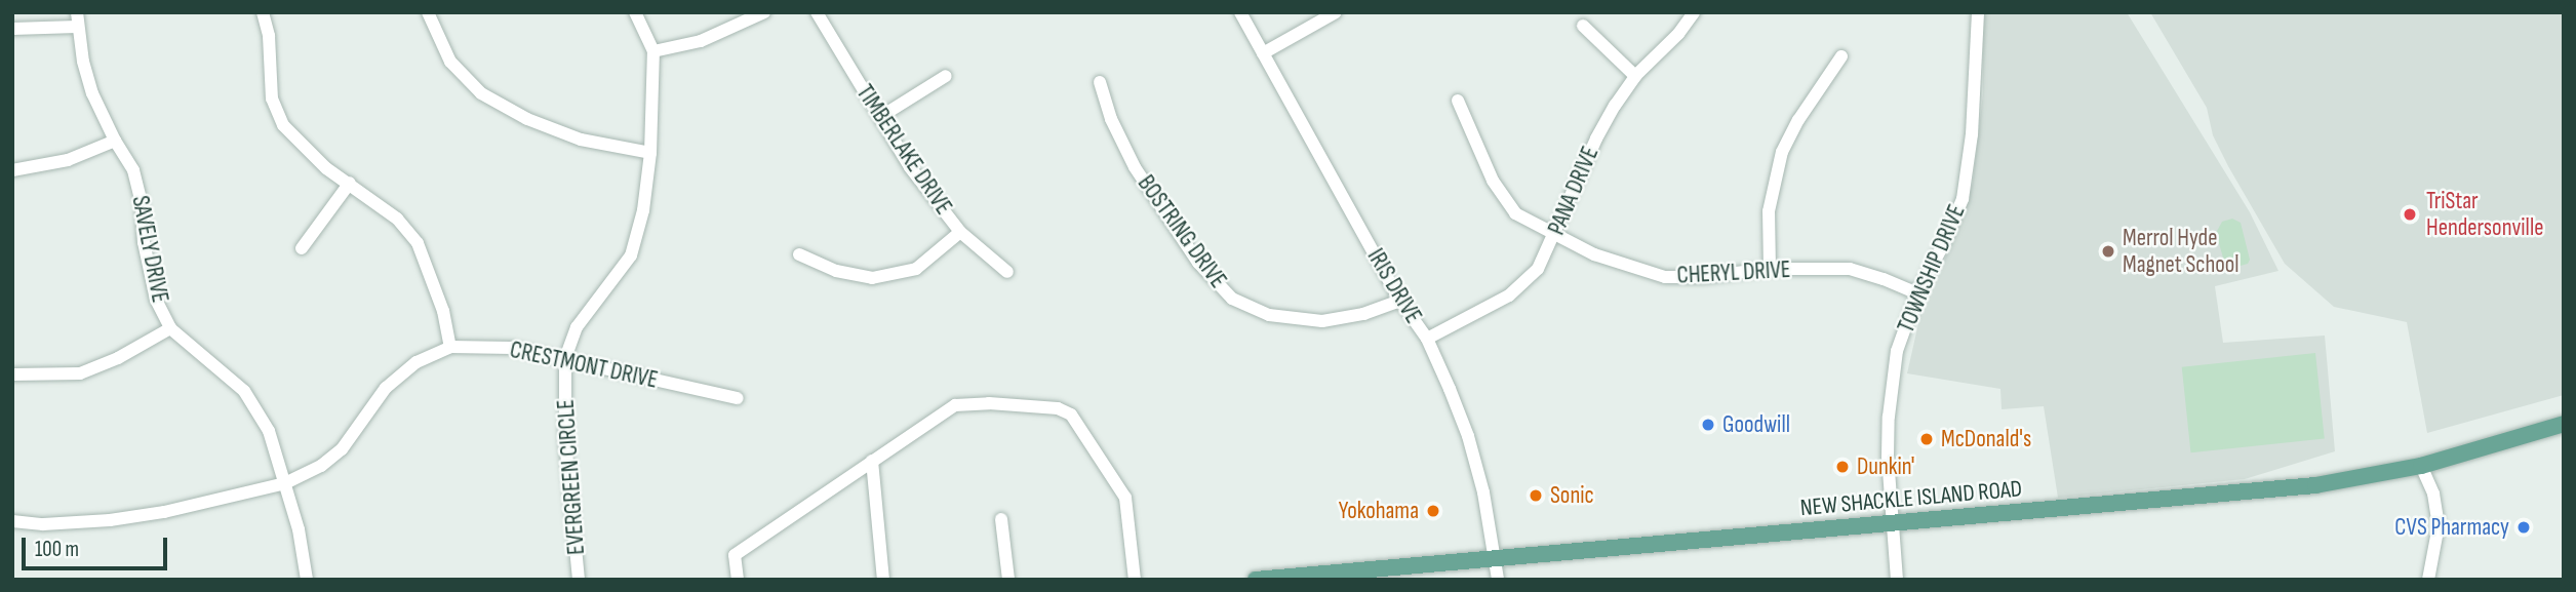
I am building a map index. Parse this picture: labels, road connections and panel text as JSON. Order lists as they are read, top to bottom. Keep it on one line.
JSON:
{"streets":{"main road":["NEW SHACKLE ISLAND ROAD"],"street":["TIMBERLAKE DRIVE","PANA DRIVE","BOSTRING DRIVE","SAVELY DRIVE","TOWNSHIP DRIVE","CHERYL DRIVE","IRIS DRIVE","CRESTMONT DRIVE","EVERGREEN CIRCLE"]},"crossings":[["PANA DRIVE","CHERYL DRIVE"],["PANA DRIVE","IRIS DRIVE"],["BOSTRING DRIVE","IRIS DRIVE"],["SAVELY DRIVE","CRESTMONT DRIVE"],["TOWNSHIP DRIVE","CHERYL DRIVE"],["TOWNSHIP DRIVE","NEW SHACKLE ISLAND ROAD"],["IRIS DRIVE","NEW SHACKLE ISLAND ROAD"],["CRESTMONT DRIVE","EVERGREEN CIRCLE"]],"places":["TriStar Hendersonville","Merrol Hyde Magnet School","Goodwill","McDonald's","Dunkin'","Sonic","Yokohama","CVS Pharmacy"],"scale_bar":"100 m"}
